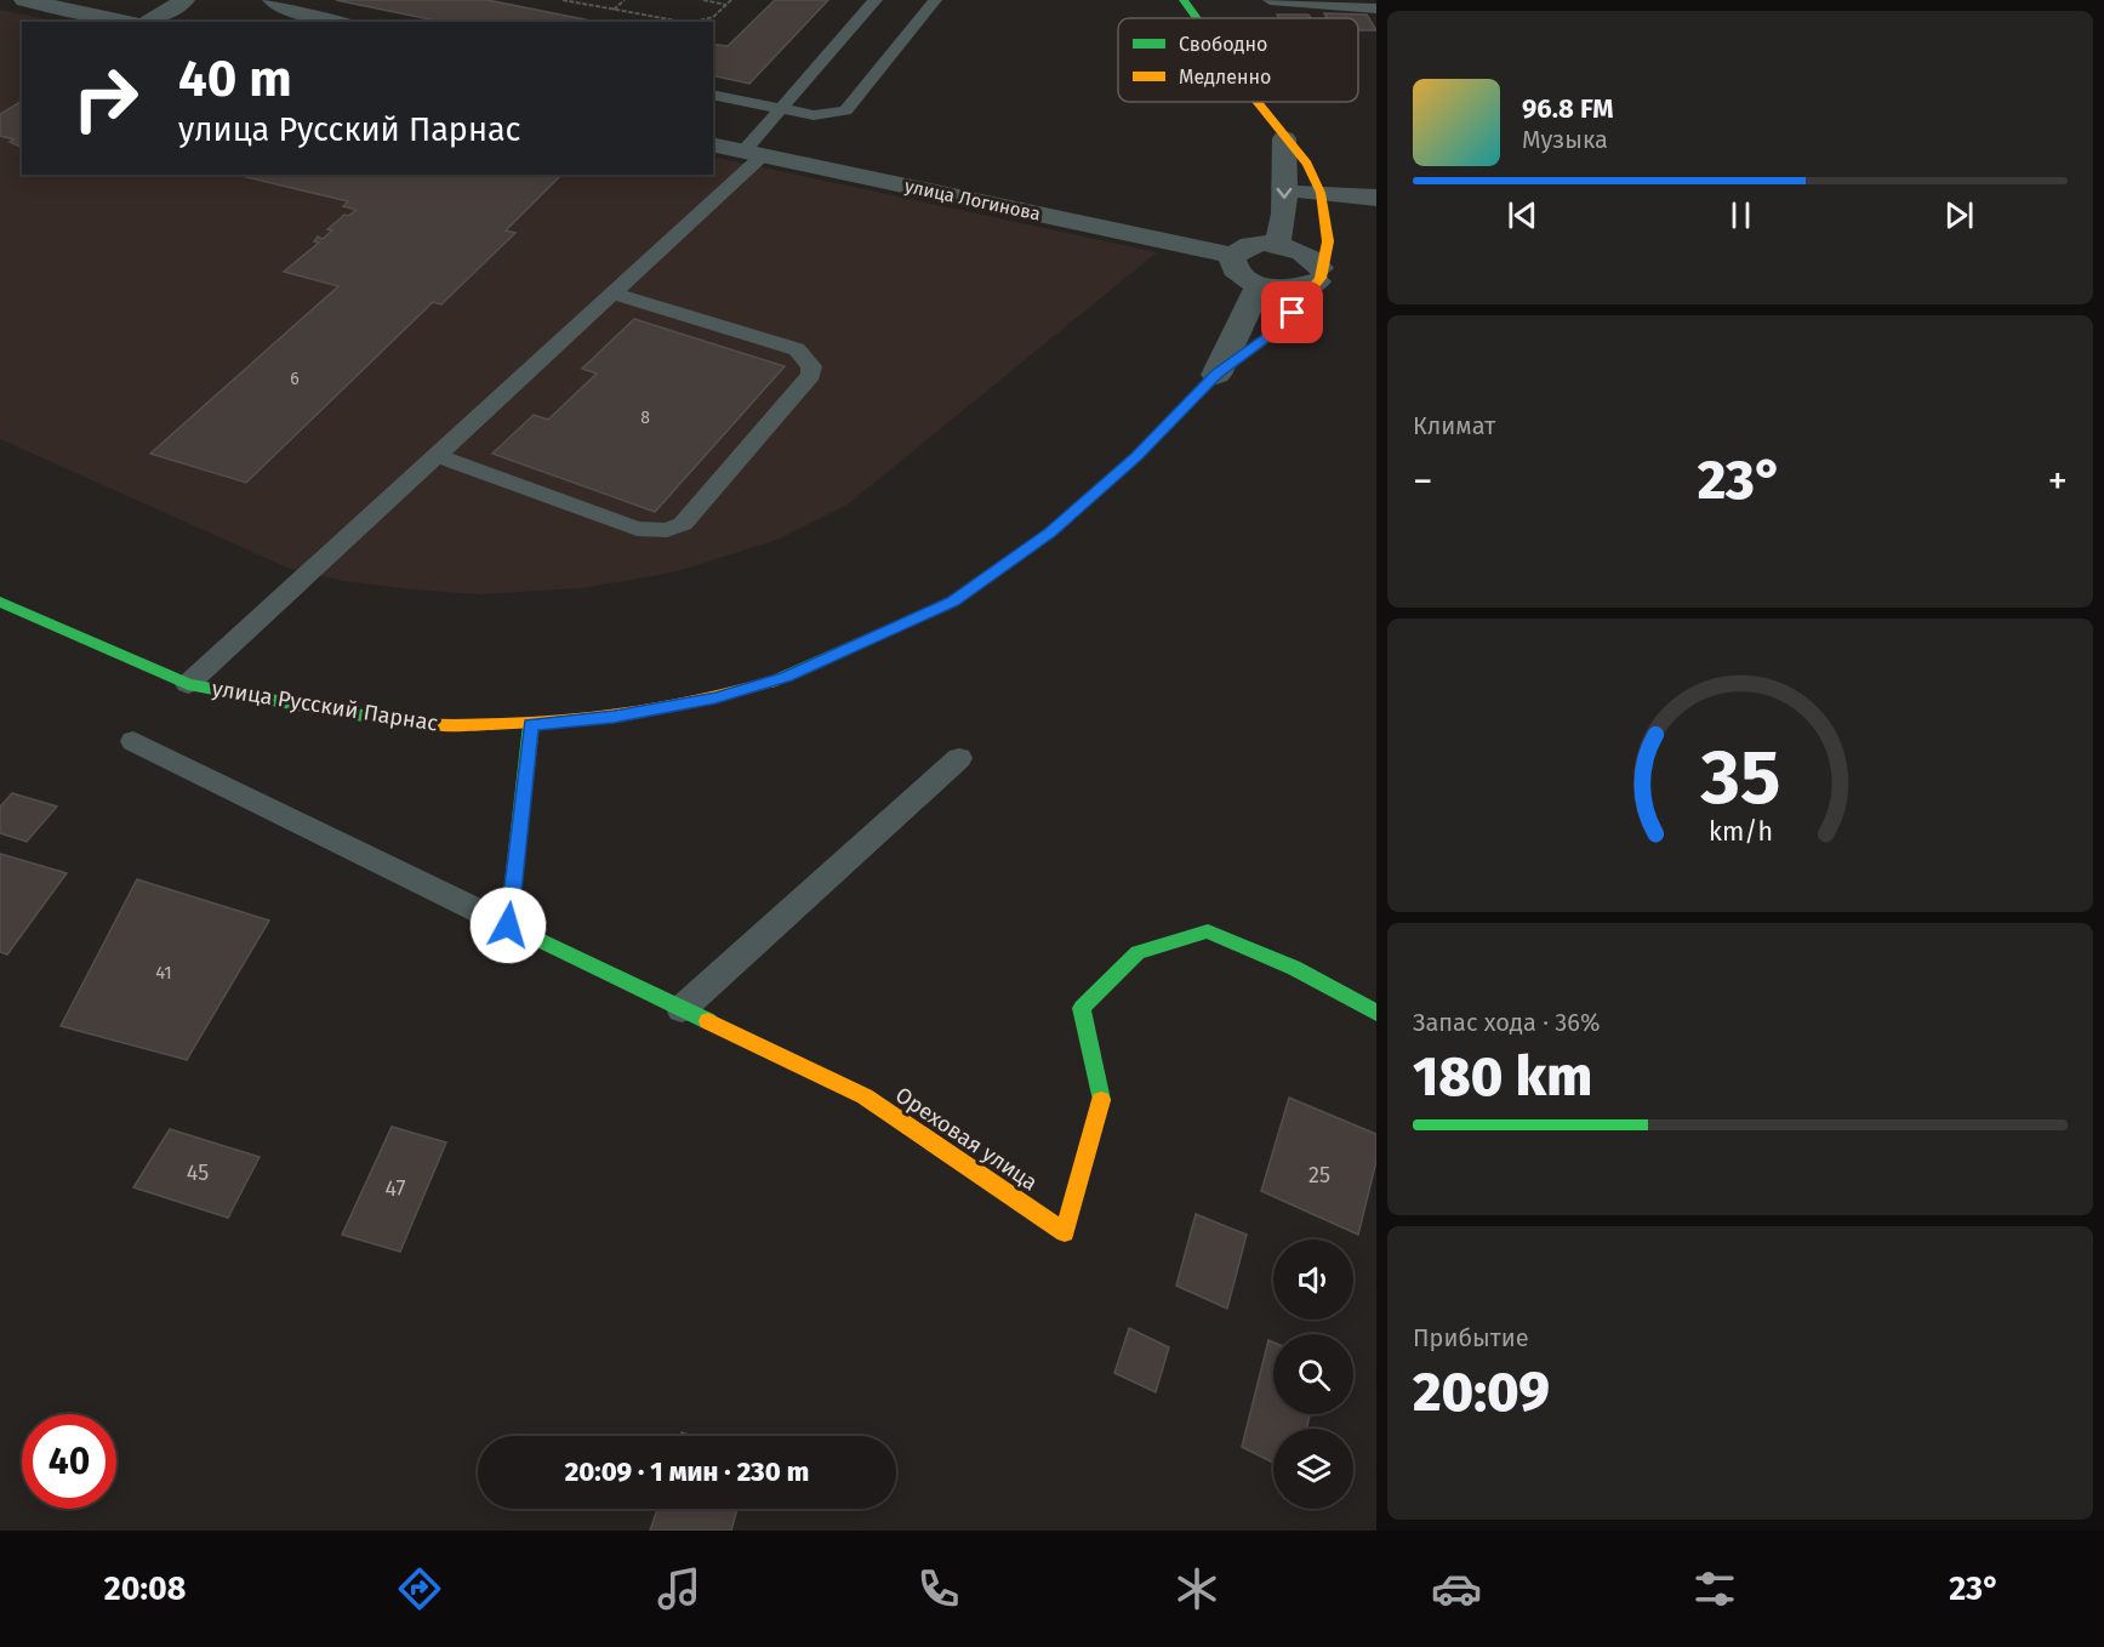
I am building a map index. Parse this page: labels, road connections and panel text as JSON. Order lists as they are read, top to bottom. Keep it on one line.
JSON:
{"streets":{"street":["улица Логинова","улица Русский Парнас","Ореховая улица"]},"house_numbers":["6","8","41","45","25","47"],"legend":["Свободно","Медленно"],"page":{"turn":["40 m","улица Русский Парнас"],"song":["96.8 FM","Музыка"],"tile":["Климат",["Запас хода · 36%","180 km"],["Прибытие","20:09"]],"heat":["−","23°","+"],"limit":"40","trip":"20:09 · 1 мин · 230 m","tabs":["20:08","23°"],"gauge":["35","km/h"]}}
